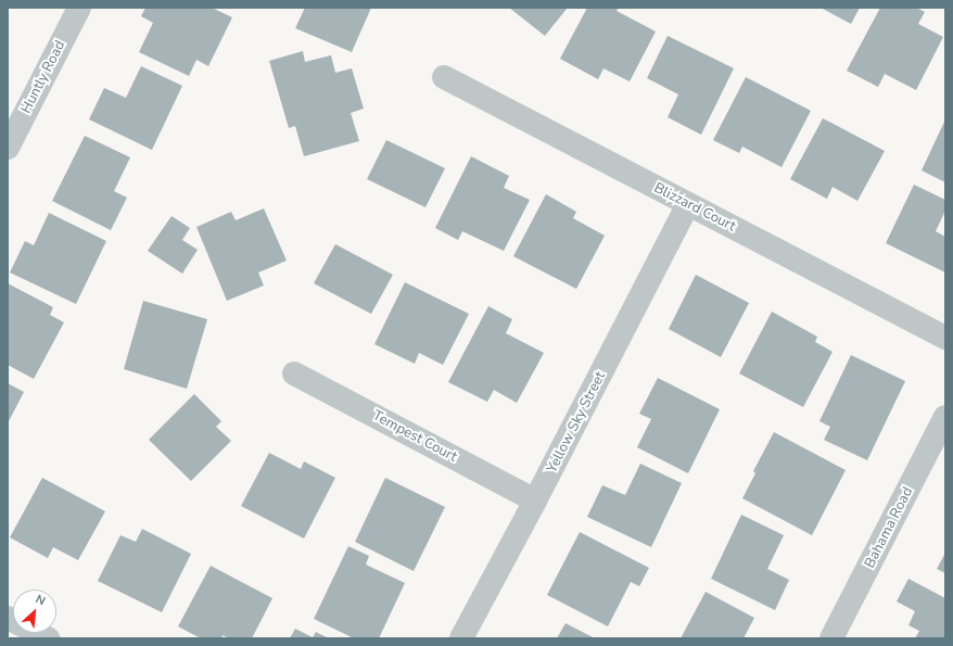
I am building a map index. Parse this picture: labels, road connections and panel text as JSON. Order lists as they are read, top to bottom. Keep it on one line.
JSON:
{"streets":{"street":["Huntly Road","Blizzard Court","Yellow Sky Street","Tempest Court","Bahama Road"]},"crossings":[["Blizzard Court","Yellow Sky Street"],["Yellow Sky Street","Tempest Court"]],"north":"top right"}
